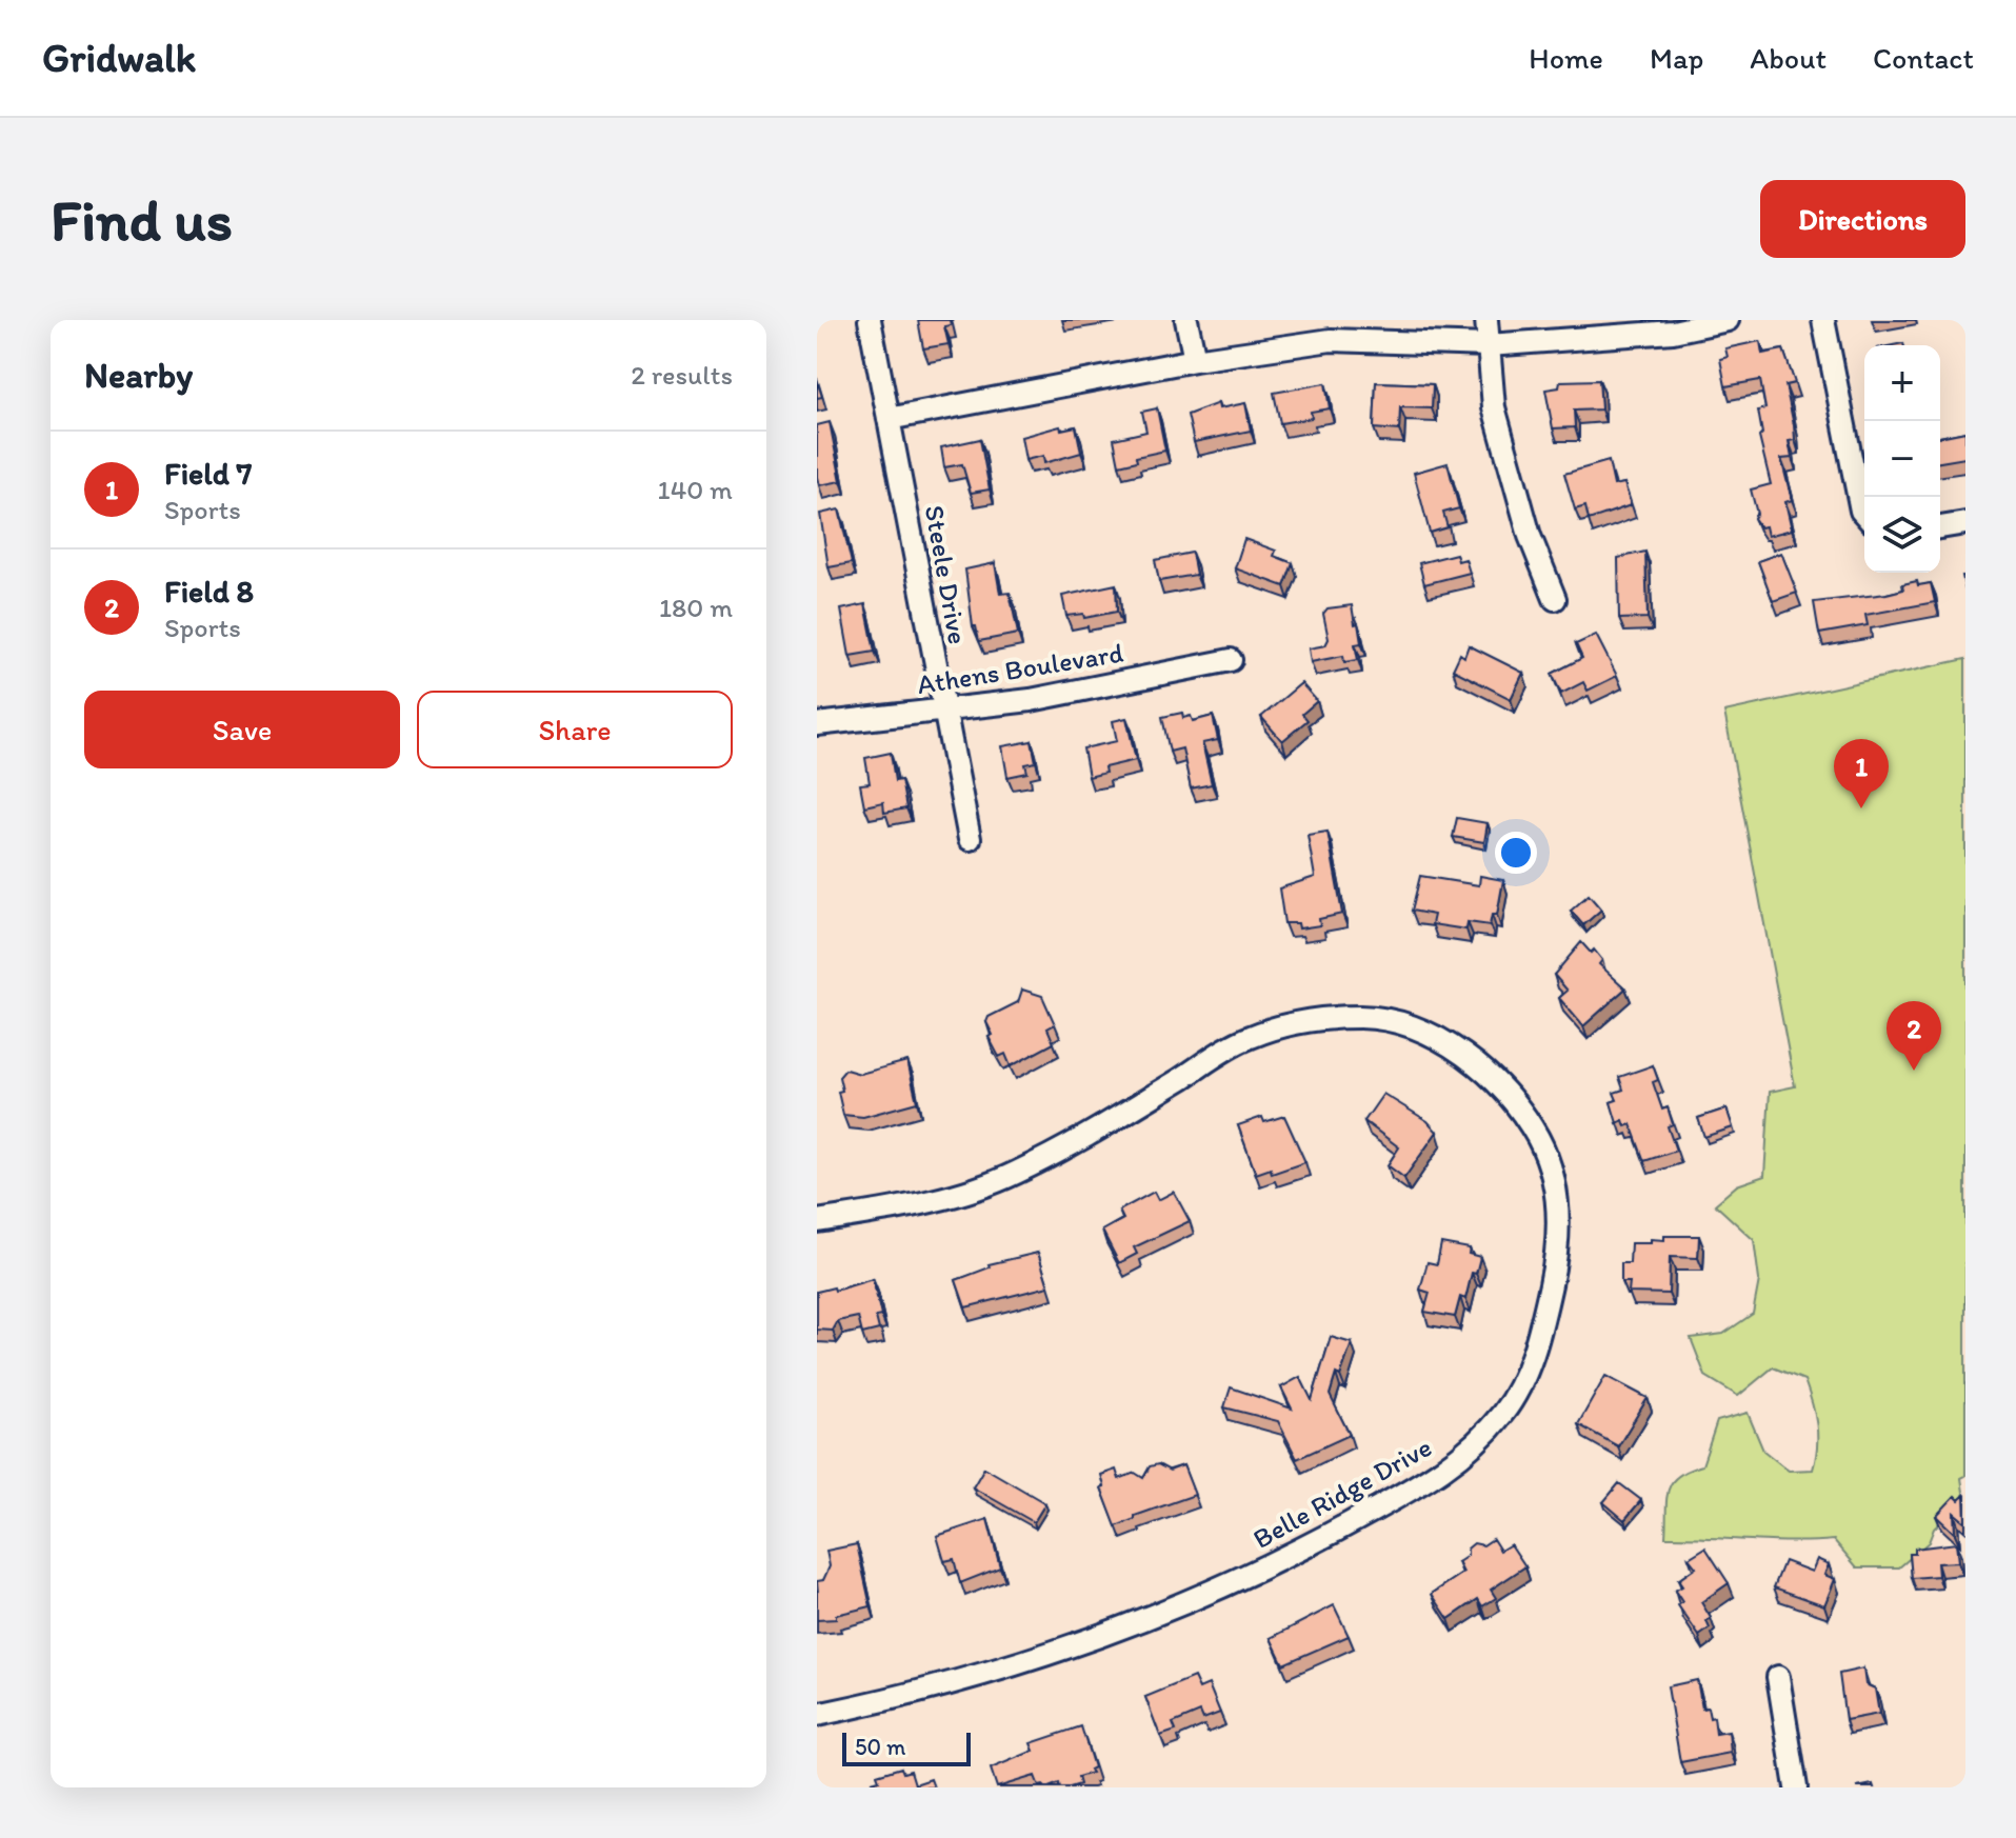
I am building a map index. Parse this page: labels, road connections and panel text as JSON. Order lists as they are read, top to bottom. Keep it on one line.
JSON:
{"streets":{"street":["Steele Drive","Athens Boulevard","Belle Ridge Drive"]},"crossings":[["Steele Drive","Athens Boulevard"]],"scale_bar":"50 m","page":{"header":"Gridwalk","nav":["Home","Map","About","Contact"],"buttons":["Directions",["Save","Share"]],"title":"Find us","heading":["Nearby","2 results"],"map_buttons":["+","−"],"list":[{"mark":"1","name":"Field 7","note":"Sports","value":"140 m"},{"mark":"2","name":"Field 8","note":"Sports","value":"180 m"}],"pins":["1","2"],"scale":"50 m"}}
